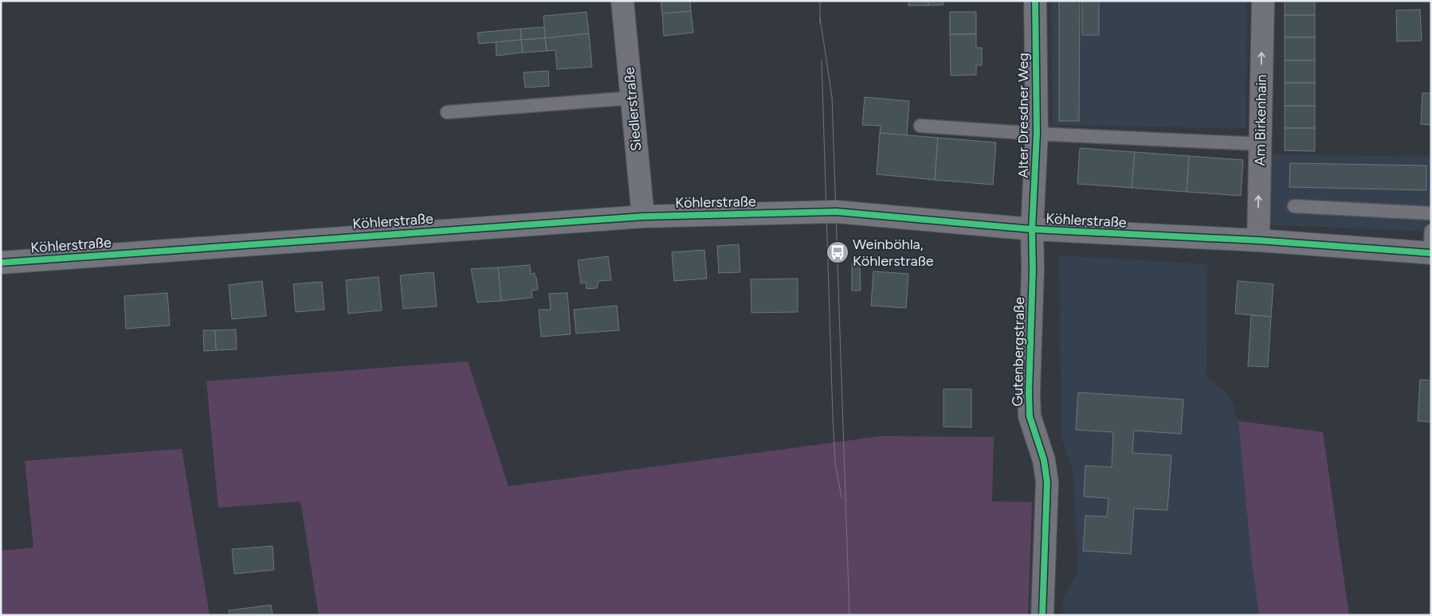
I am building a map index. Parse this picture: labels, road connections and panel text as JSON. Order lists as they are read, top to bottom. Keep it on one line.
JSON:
{"streets":{"street":["Siedlerstraße","Alter Dresdner Weg","Am Birkenhain","Köhlerstraße","Gutenbergstraße"]},"crossings":[["Siedlerstraße","Köhlerstraße"],["Alter Dresdner Weg","Köhlerstraße"],["Alter Dresdner Weg","Gutenbergstraße"],["Am Birkenhain","Köhlerstraße"],["Köhlerstraße","Gutenbergstraße"]],"one_way":["Am Birkenhain"],"places":{"bus stop":["Weinböhla, Köhlerstraße"]}}
